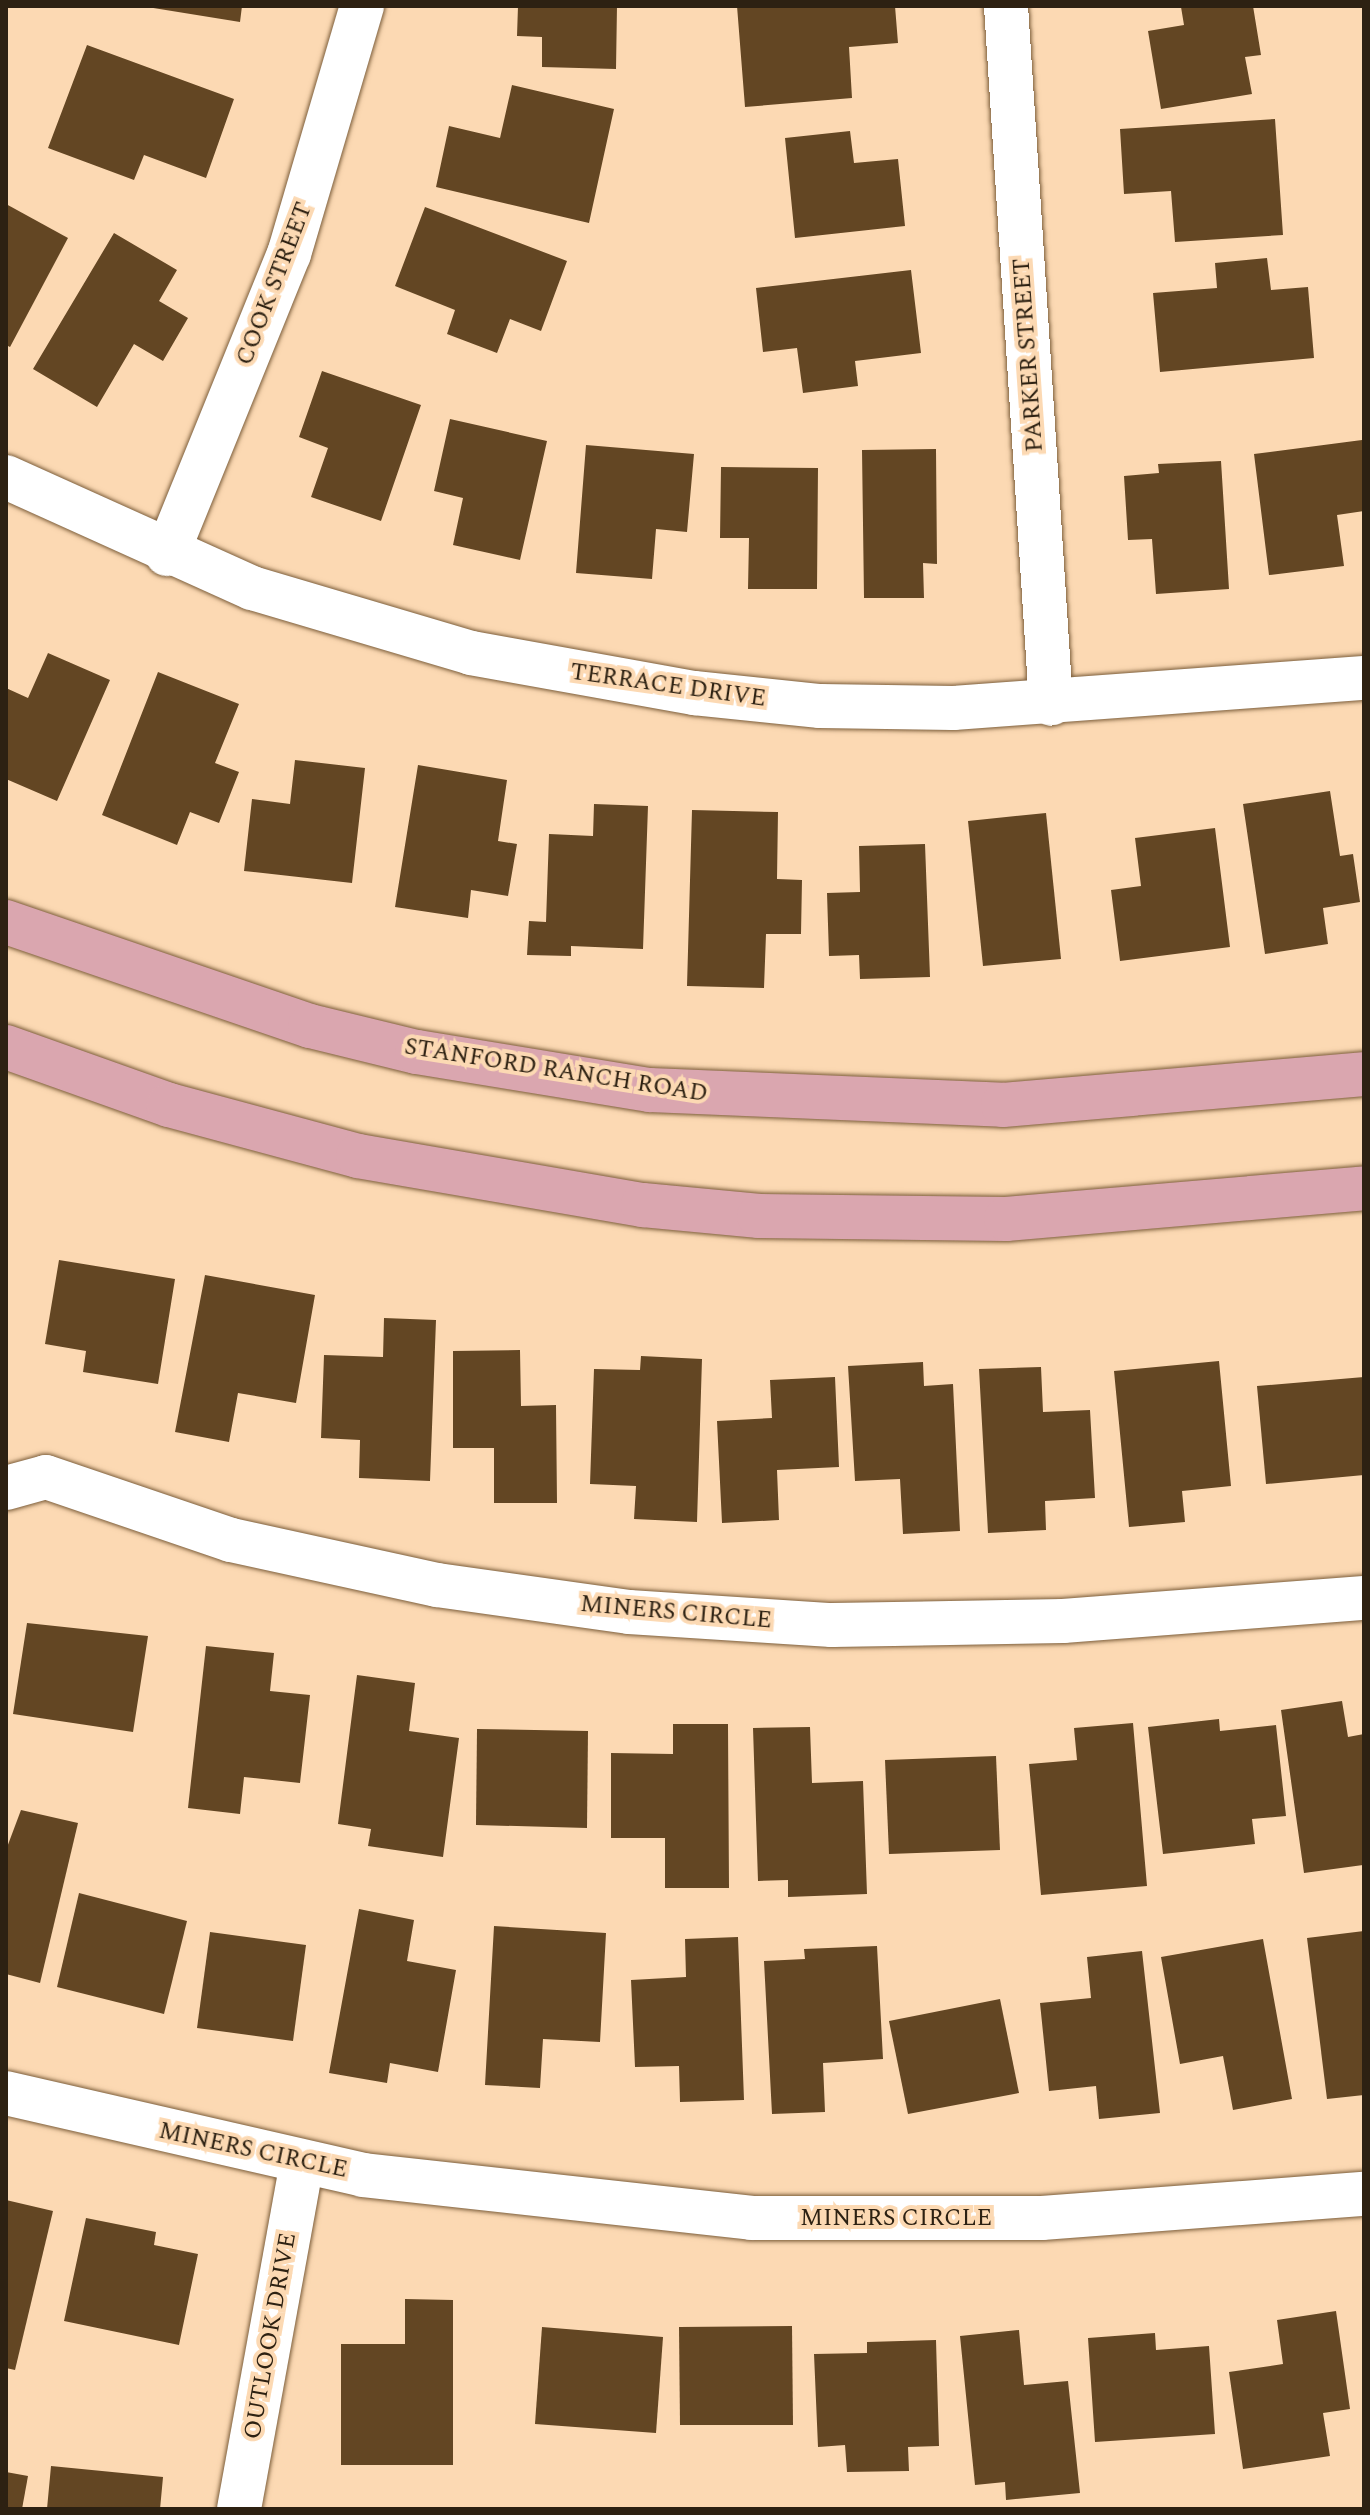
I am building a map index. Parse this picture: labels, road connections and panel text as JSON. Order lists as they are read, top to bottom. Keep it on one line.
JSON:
{"streets":{"main road":["STANFORD RANCH ROAD"],"street":["COOK STREET","PARKER STREET","TERRACE DRIVE","MINERS CIRCLE","OUTLOOK DRIVE"]},"crossings":[["COOK STREET","TERRACE DRIVE"],["PARKER STREET","TERRACE DRIVE"],["MINERS CIRCLE","OUTLOOK DRIVE"]]}
